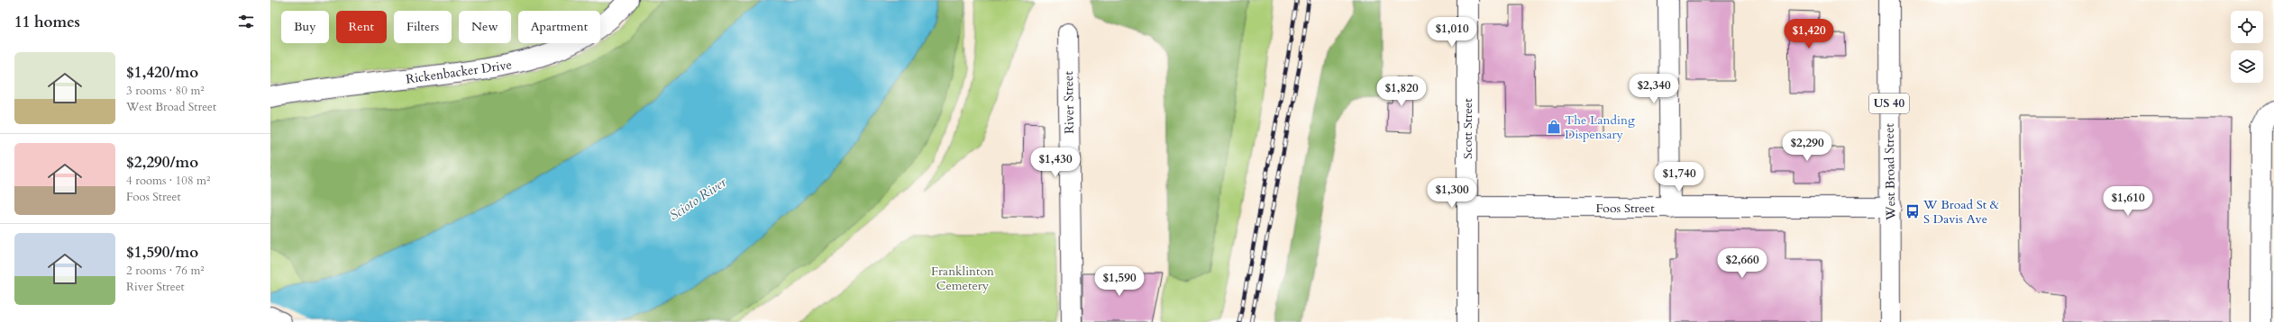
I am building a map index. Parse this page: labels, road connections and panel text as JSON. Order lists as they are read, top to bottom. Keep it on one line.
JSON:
{"streets":{"street":["Rickenbacker Drive","River Street","US 40","Scott Street","West Broad Street","Foos Street"]},"crossings":[["Scott Street","Foos Street"],["West Broad Street","Foos Street"]],"water":["Scioto River"],"parks":["Franklinton Cemetery"],"places":{"shop":["The Landing Dispensary"],"bus stop":["W Broad St & S Davis Ave"]},"page":{"heading":"11 homes","chip":["Buy","Rent","Filters","New","Apartment"],"price":["$1,010","$1,420","$2,340","$1,820","$2,290","$1,430","$1,740","$1,300","$1,610","$2,660","$1,590"],"list":[{"name":"$1,420/mo","note":"3 rooms · 80 m² · West Broad Street"},{"name":"$2,290/mo","note":"4 rooms · 108 m² · Foos Street"},{"name":"$1,590/mo","note":"2 rooms · 76 m² · River Street"}]}}
